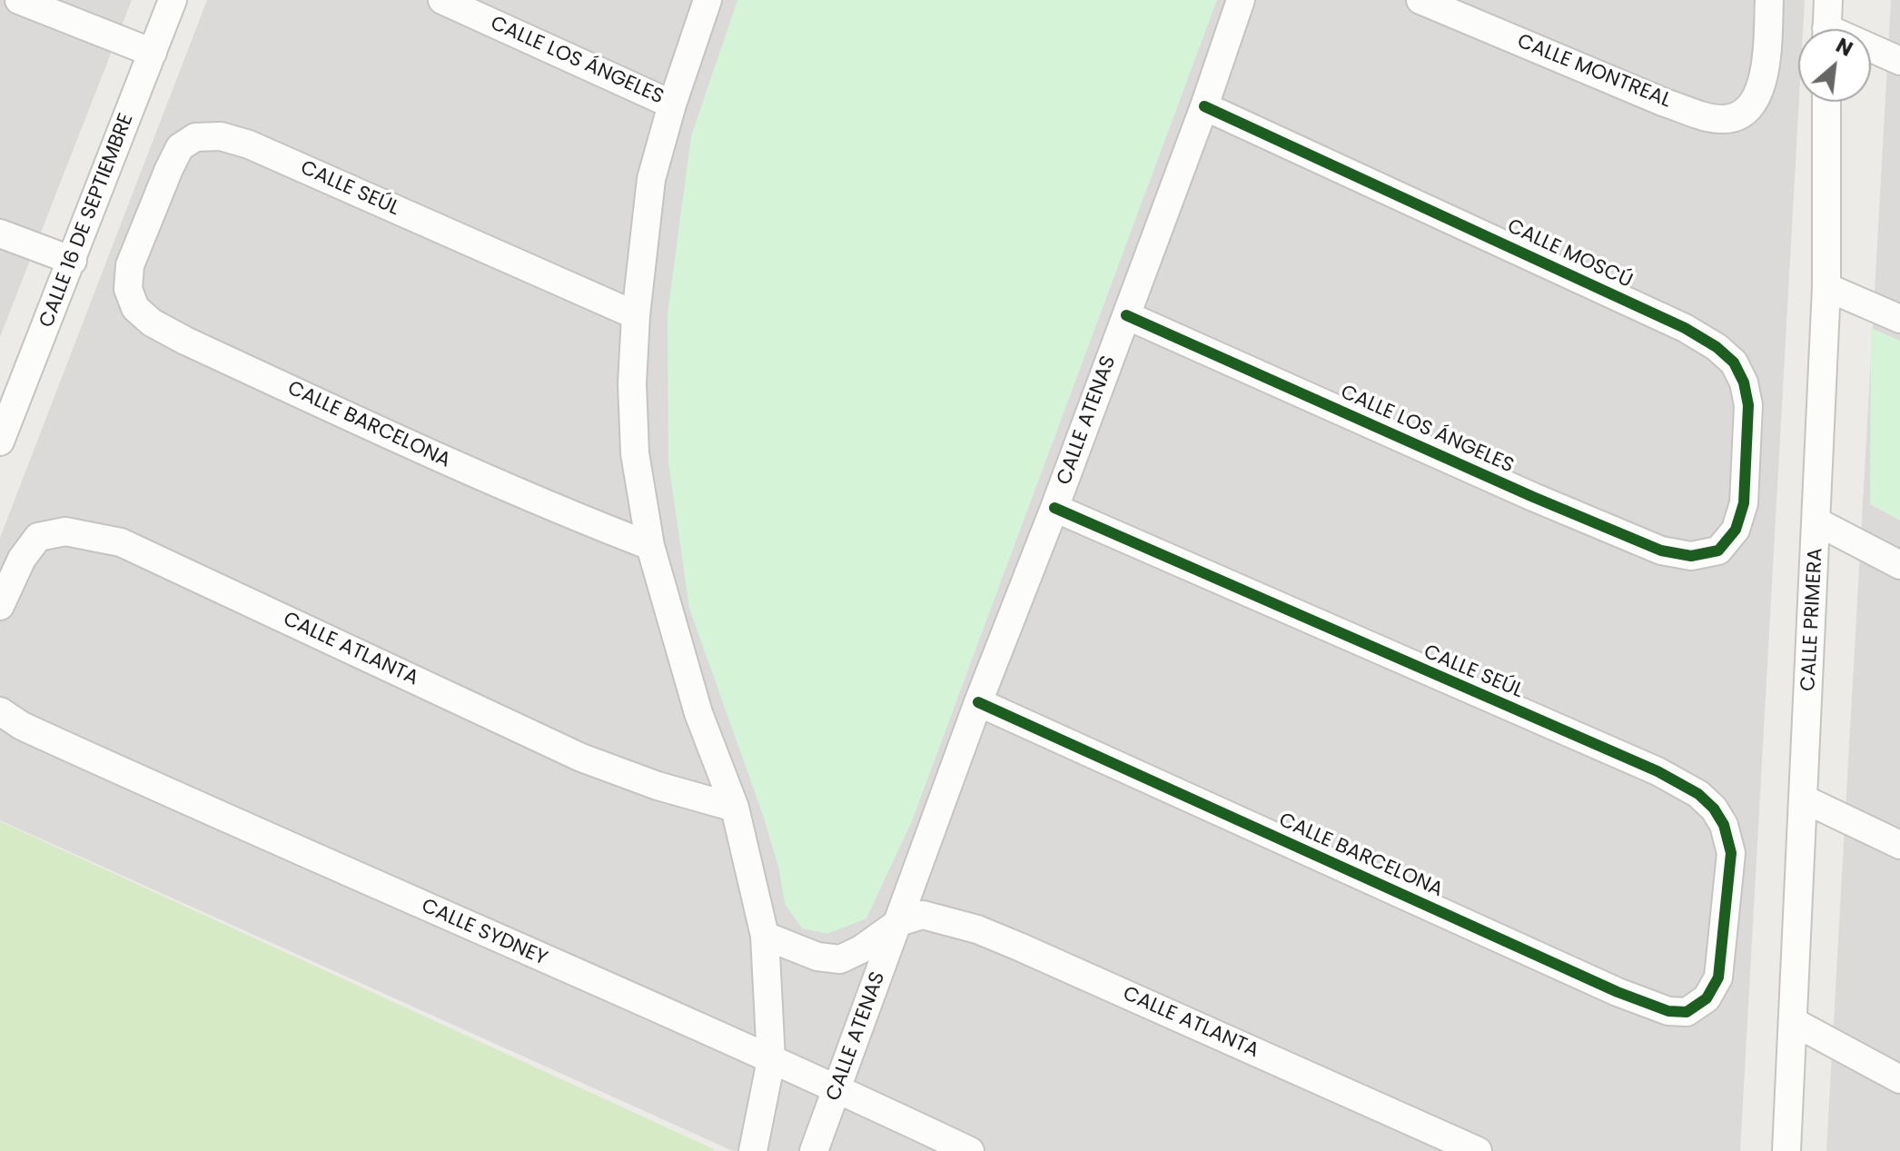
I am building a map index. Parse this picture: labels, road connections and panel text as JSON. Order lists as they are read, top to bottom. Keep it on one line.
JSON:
{"streets":{"street":["CALLE LOS ÁNGELES","CALLE MONTREAL","CALLE SEÚL","CALLE 16 DE SEPTIEMBRE","CALLE MOSCÚ","CALLE ATENAS","CALLE BARCELONA","CALLE PRIMERA","CALLE ATLANTA","CALLE SYDNEY"]},"crossings":[["CALLE LOS ÁNGELES","CALLE MOSCÚ"],["CALLE LOS ÁNGELES","CALLE ATENAS"],["CALLE SEÚL","CALLE ATENAS"],["CALLE SEÚL","CALLE BARCELONA"],["CALLE MOSCÚ","CALLE ATENAS"],["CALLE ATENAS","CALLE BARCELONA"],["CALLE ATENAS","CALLE ATLANTA"],["CALLE ATENAS","CALLE SYDNEY"]],"north":"top right"}
